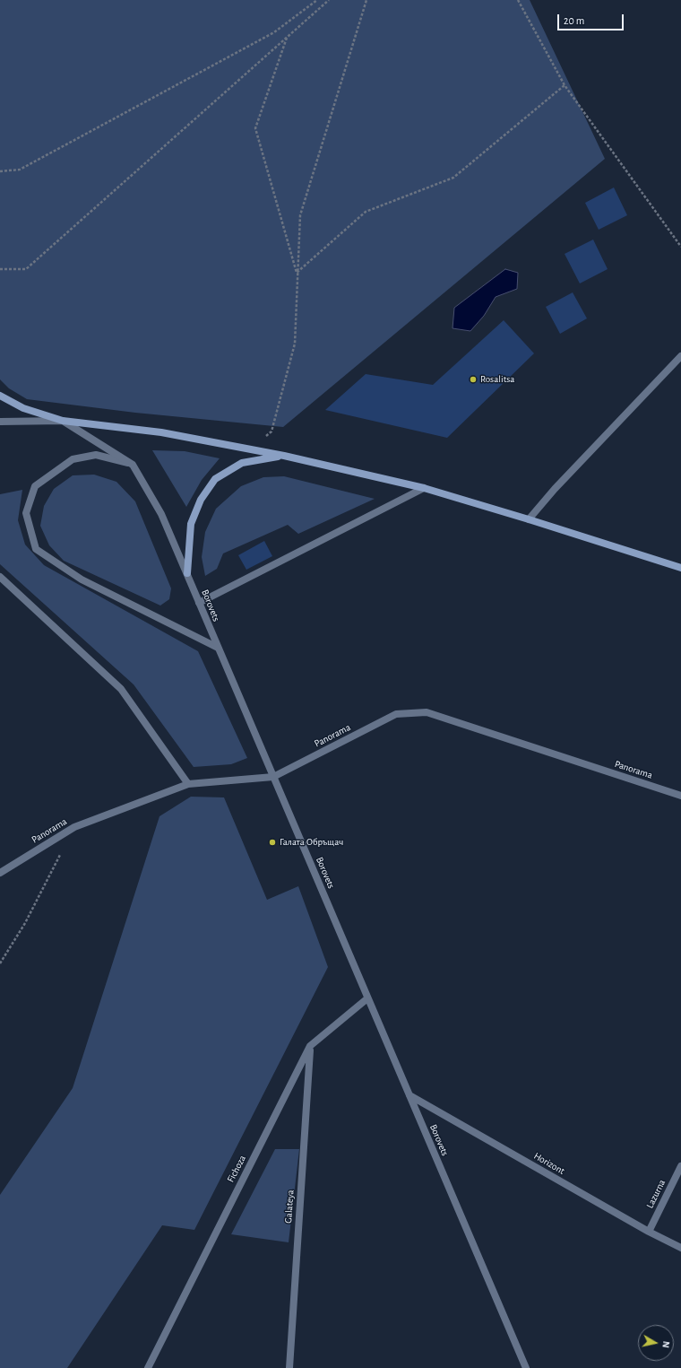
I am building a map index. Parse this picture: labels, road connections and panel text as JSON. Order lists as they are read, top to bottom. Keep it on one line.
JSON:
{"streets":{"street":["Borovets","Panorama","Horizont","Fichoza","Lazurna","Galateya"]},"crossings":[["Borovets","Panorama"],["Borovets","Horizont"],["Borovets","Fichoza"],["Horizont","Lazurna"],["Fichoza","Galateya"]],"places":["Rosalitsa","Галата Обръщач"],"scale_bar":"20 m","north":"right"}
